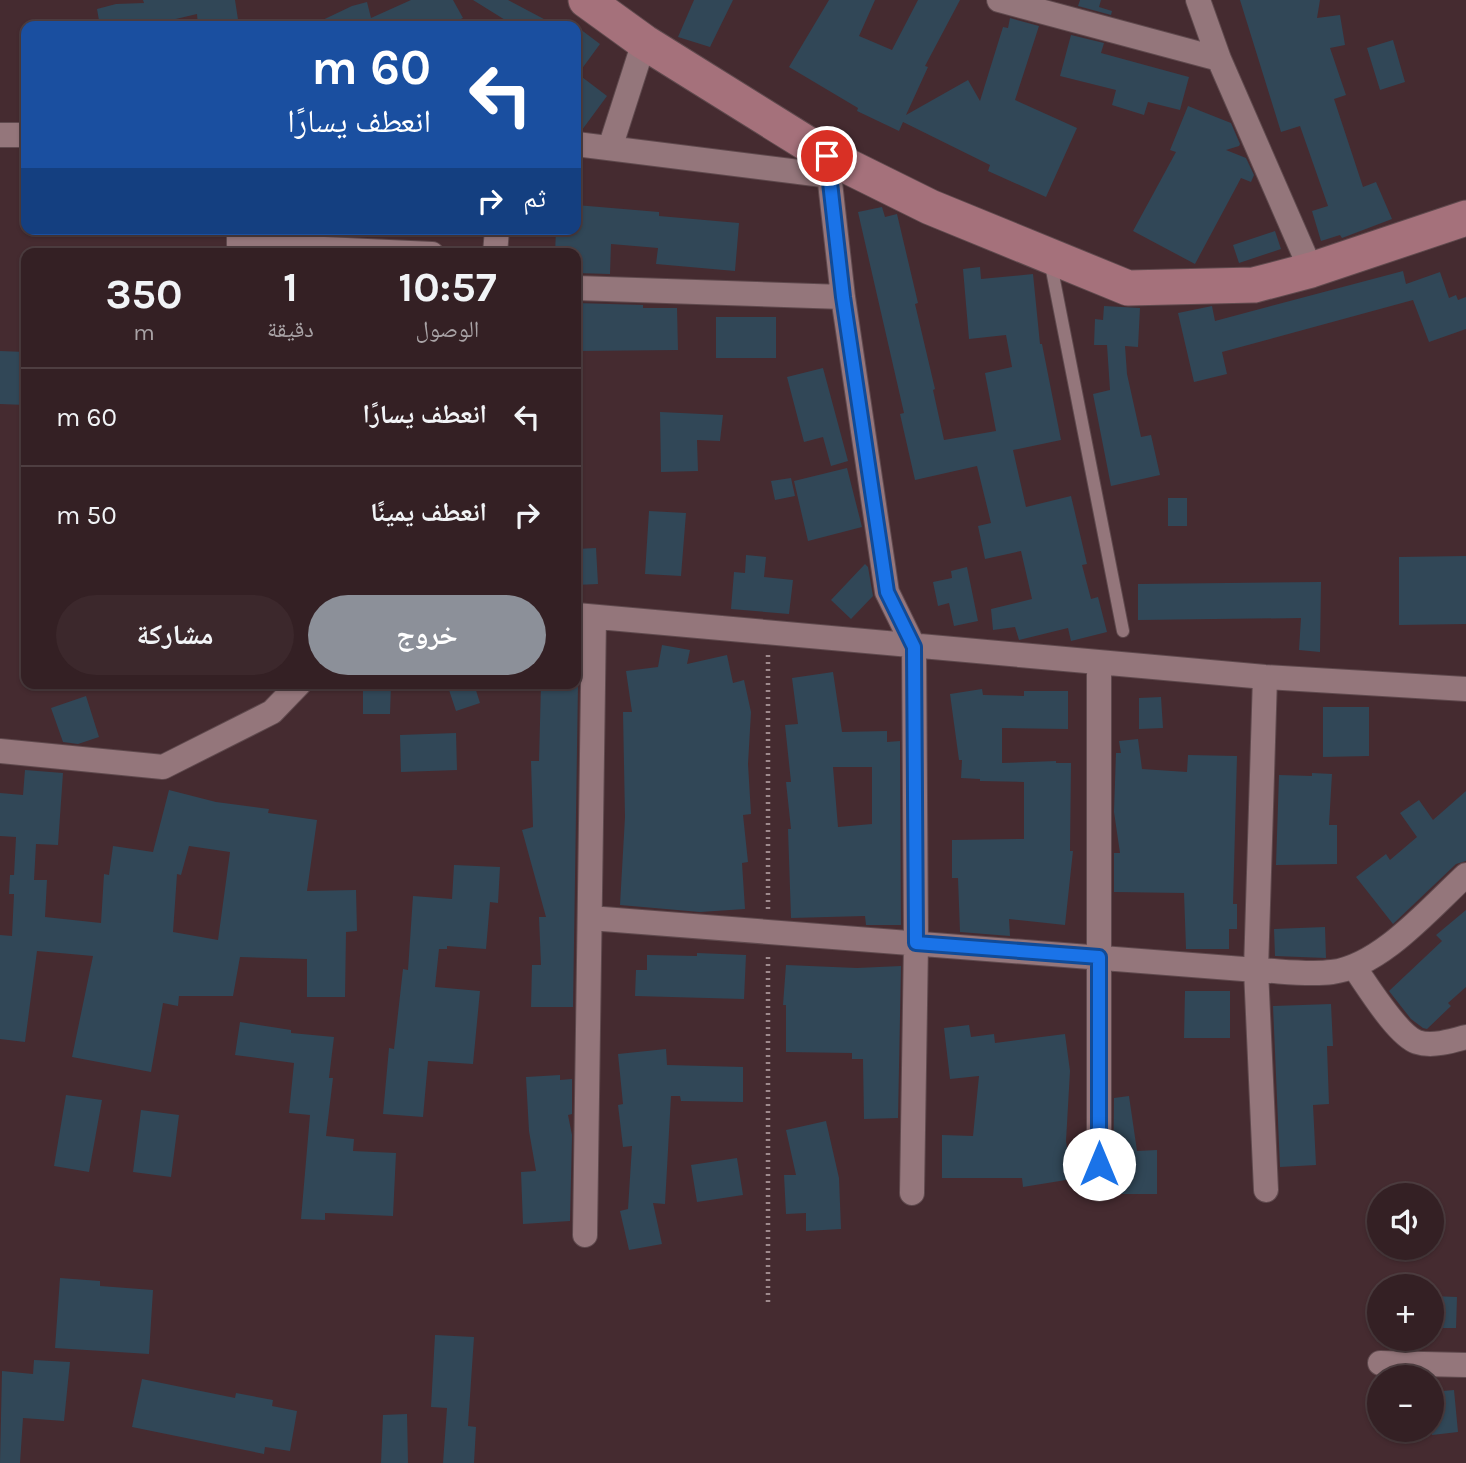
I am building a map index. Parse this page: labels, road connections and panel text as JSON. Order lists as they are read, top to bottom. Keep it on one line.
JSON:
{"page":{"turn":["60 m","انعطف يسارًا"],"then":"ثم","eta":["10:57","الوصول","1","دقيقة","350","m"],"list":[{"name":"انعطف يسارًا","value":"60 m"},{"name":"انعطف يمينًا","value":"50 m"}],"buttons":["خروج","مشاركة"],"map_buttons":["+","−"]}}
